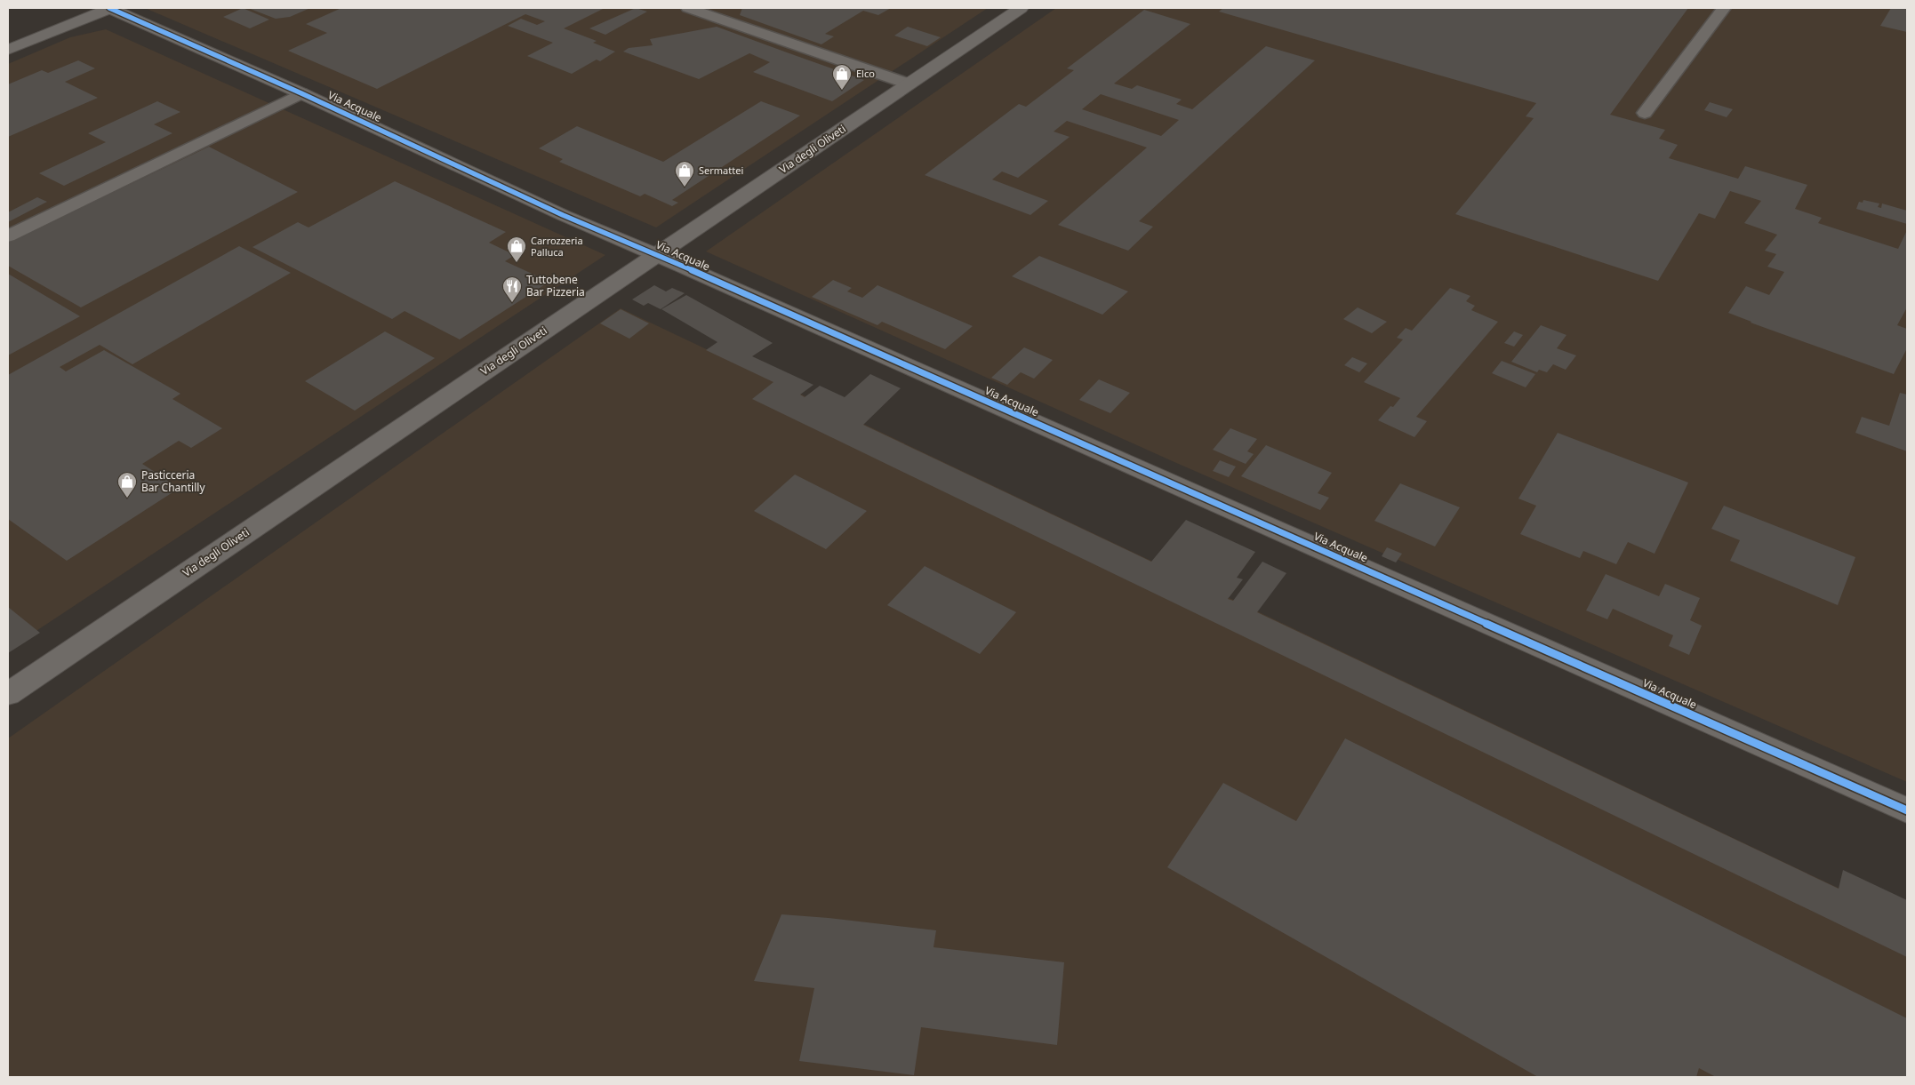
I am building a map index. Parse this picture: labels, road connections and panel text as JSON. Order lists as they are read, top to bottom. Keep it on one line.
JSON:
{"streets":{"street":["Via Acquale","Via degli Oliveti"]},"crossings":[["Via Acquale","Via degli Oliveti"]],"places":{"shop":["Elco","Sermattei","Carrozzeria Palluca","Pasticceria Bar Chantilly"],"restaurant":["Tuttobene Bar Pizzeria"]}}
